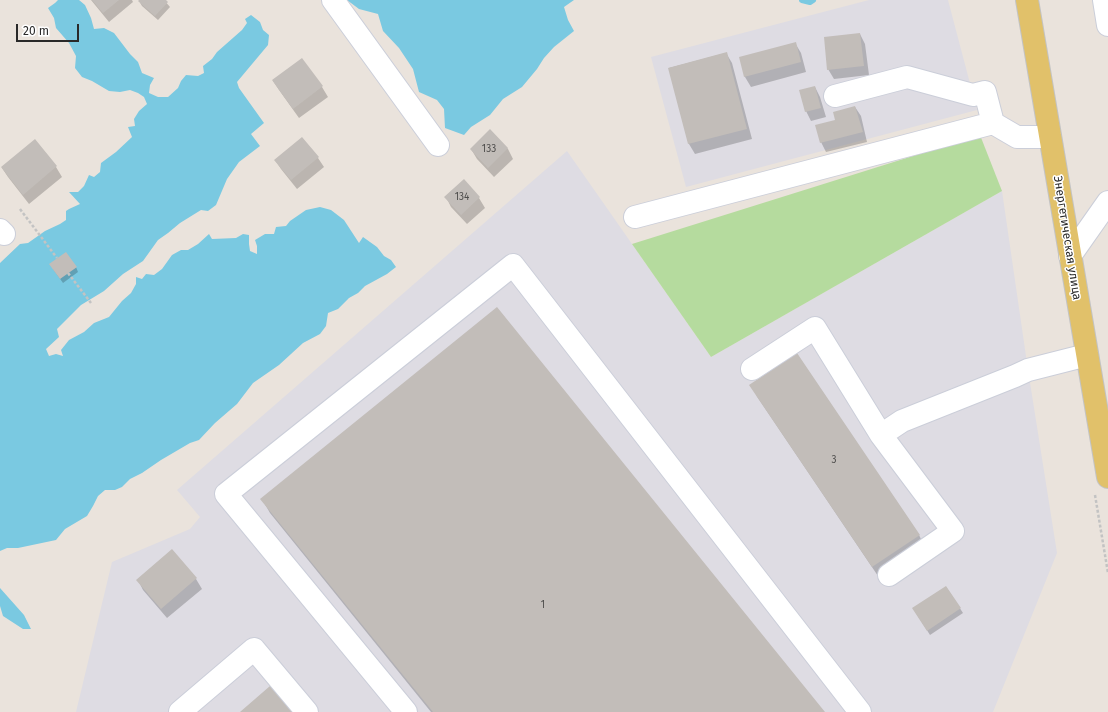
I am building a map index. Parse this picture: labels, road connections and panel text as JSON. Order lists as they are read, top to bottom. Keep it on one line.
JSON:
{"streets":{"main road":["Энергетическая улица"]},"house_numbers":["133","134","3","1"],"scale_bar":"20 m"}
